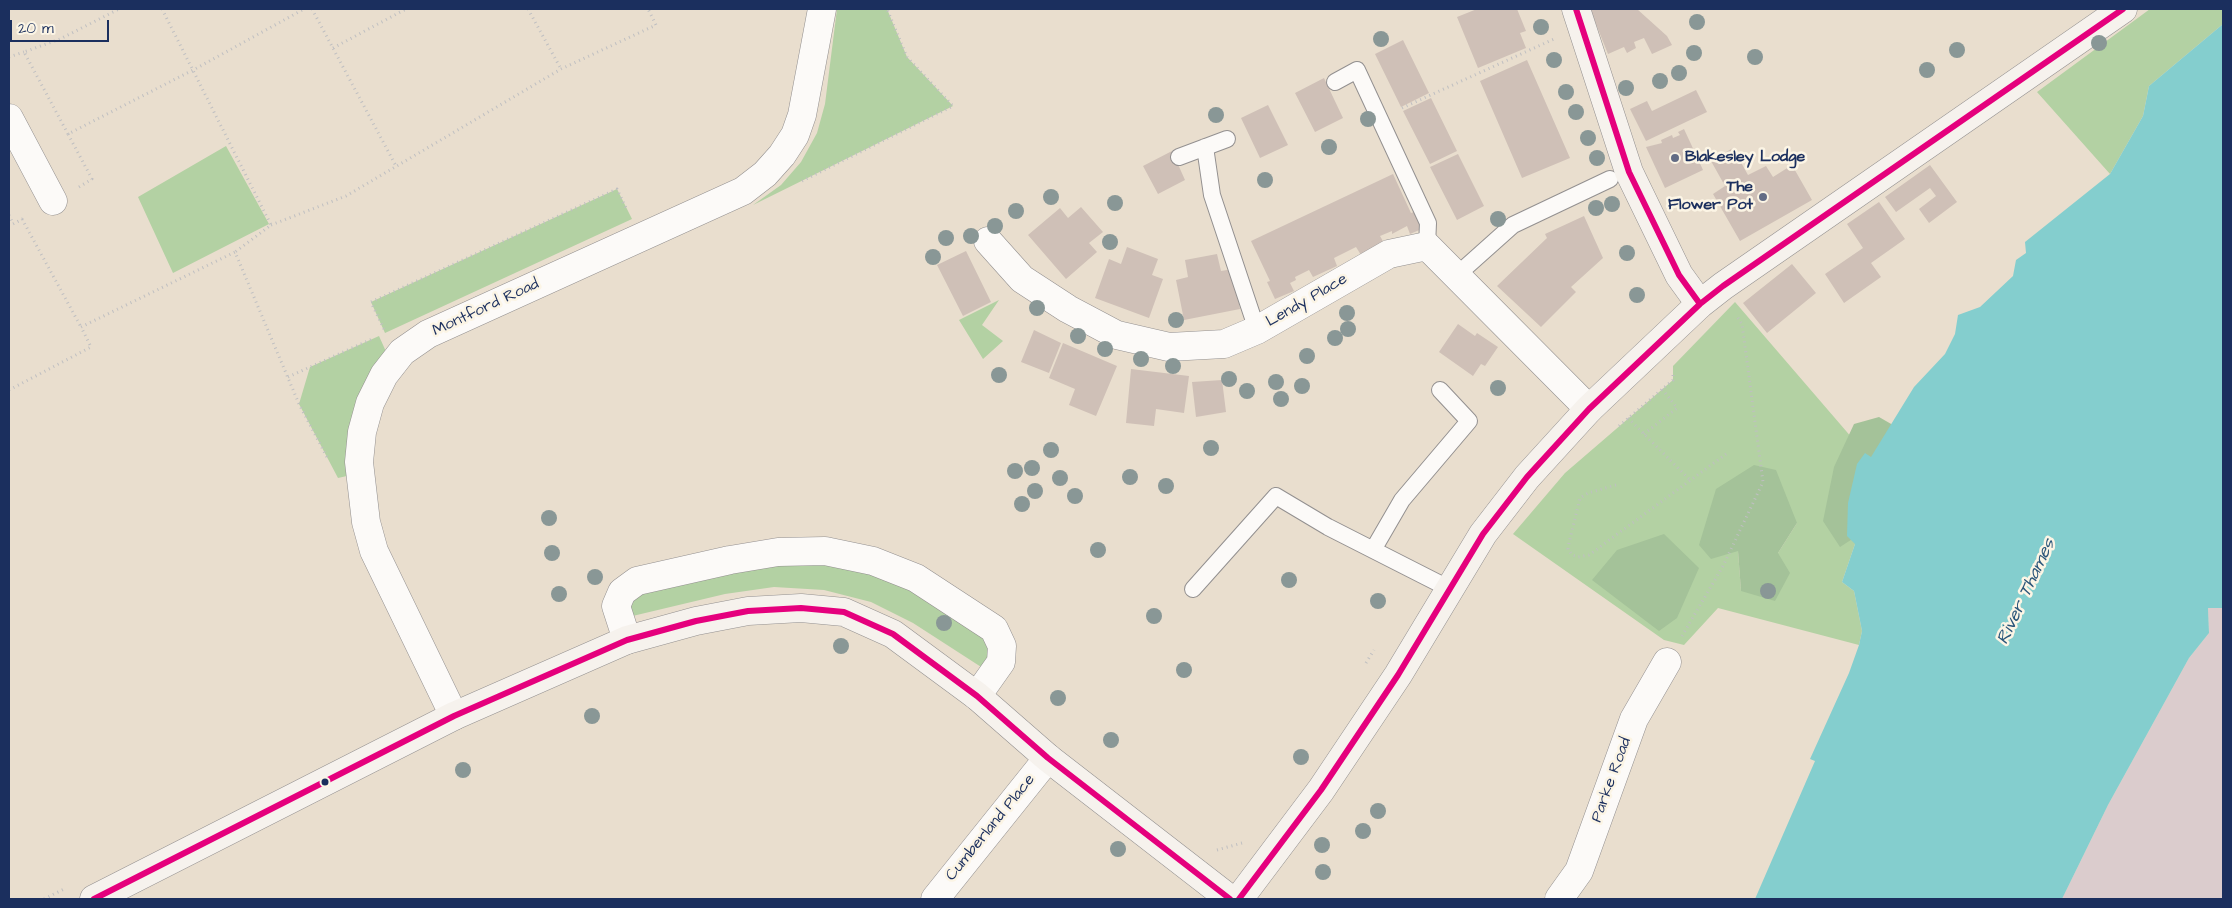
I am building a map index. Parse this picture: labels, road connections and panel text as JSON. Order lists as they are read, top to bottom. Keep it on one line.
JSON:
{"streets":{"street":["Lendy Place","Montford Road","Parke Road","Cumberland Place"]},"water":["River Thames"],"places":["Blakesley Lodge","The Flower Pot"],"scale_bar":"20 m"}
